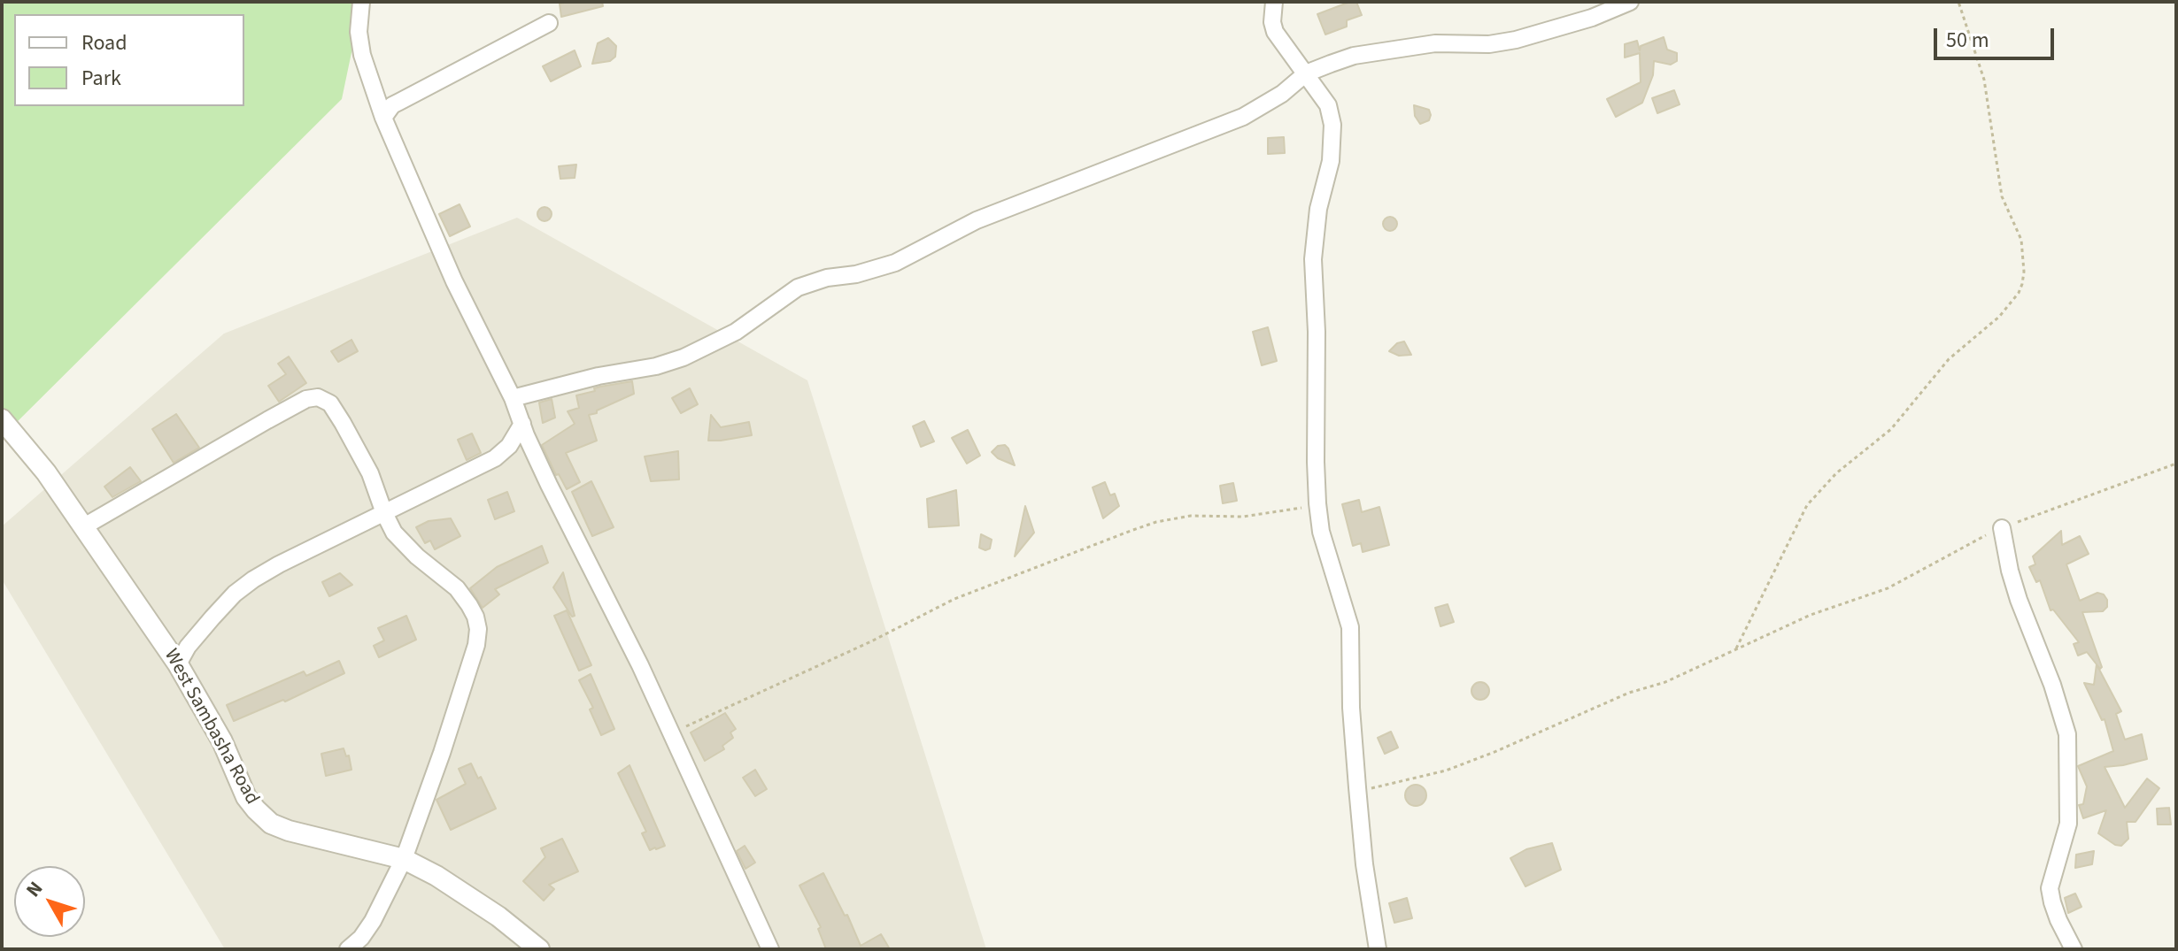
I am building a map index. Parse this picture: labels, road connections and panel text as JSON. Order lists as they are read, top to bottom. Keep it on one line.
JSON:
{"streets":{"street":["West Sambasha Road"]},"legend":["Road","Park"],"scale_bar":"50 m","north":"top left"}
